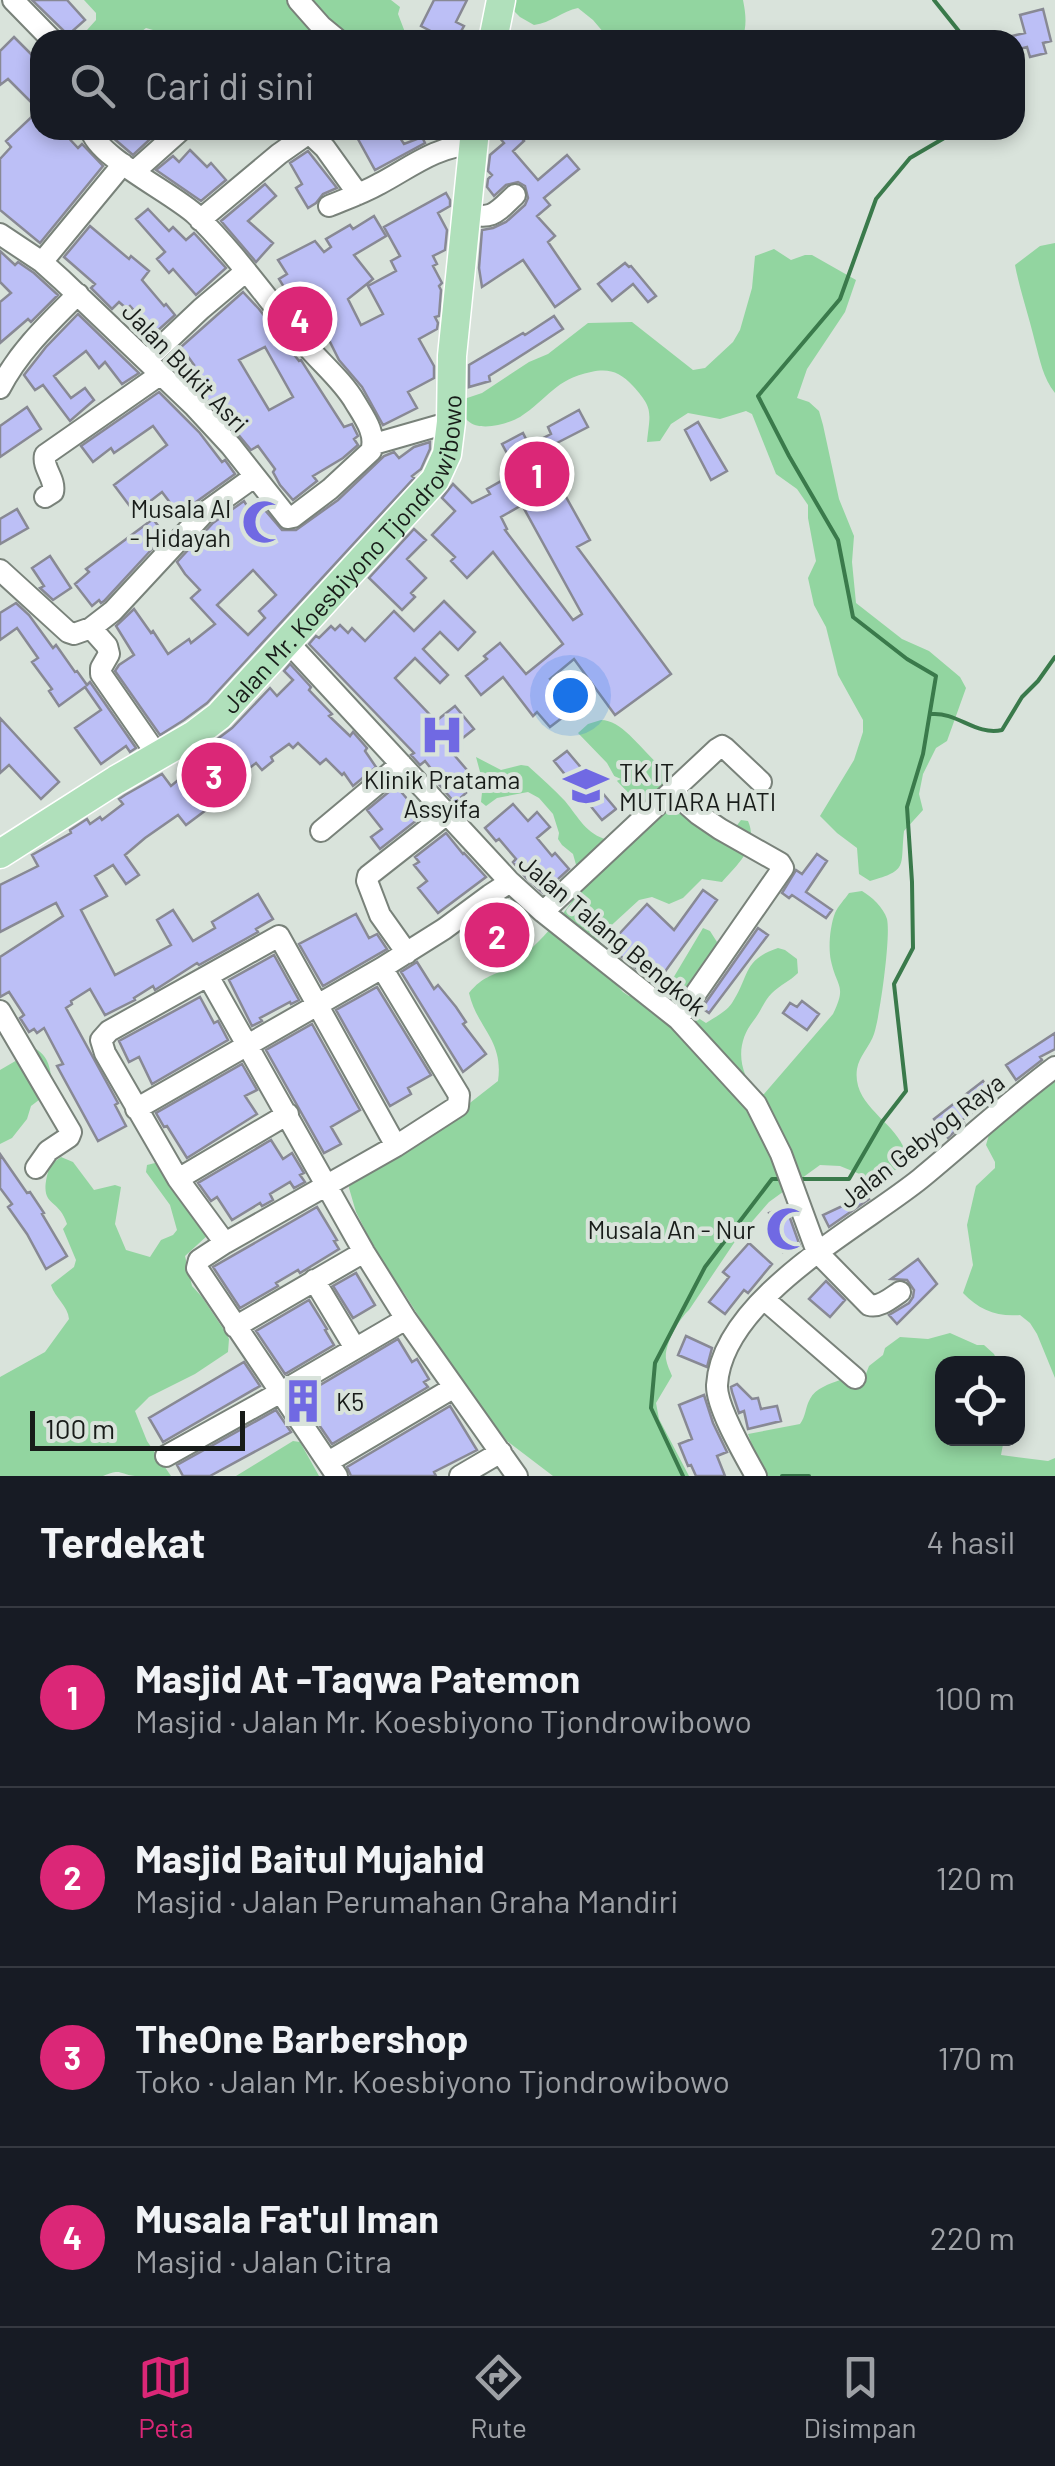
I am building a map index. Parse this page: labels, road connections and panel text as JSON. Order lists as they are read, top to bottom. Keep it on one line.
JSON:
{"streets":{"main road":["Jalan Mr. Koesbiyono Tjondrowibowo"],"street":["Jalan Bukit Asri","Jalan Talang Bengkok","Jalan Gebyog Raya"]},"crossings":[["Jalan Mr. Koesbiyono Tjondrowibowo","Jalan Talang Bengkok"],["Jalan Talang Bengkok","Jalan Gebyog Raya"]],"places":{"mosque":["Musala Al - Hidayah","Musala An - Nur"],"hospital":["Klinik Pratama Assyifa"],"school or university":["TK IT MUTIARA HATI"],"building":["K5"]},"scale_bar":"100 m","page":{"search":"Cari di sini","pins":["4","1","3","2"],"scale":"100 m","heading":["Terdekat","4 hasil"],"list":[{"mark":"1","name":"Masjid At -Taqwa Patemon","note":"Masjid · Jalan Mr. Koesbiyono Tjondrowibowo","value":"100 m"},{"mark":"2","name":"Masjid Baitul Mujahid","note":"Masjid · Jalan Perumahan Graha Mandiri","value":"120 m"},{"mark":"3","name":"TheOne Barbershop","note":"Toko · Jalan Mr. Koesbiyono Tjondrowibowo","value":"170 m"},{"mark":"4","name":"Musala Fat'ul Iman","note":"Masjid · Jalan Citra","value":"220 m"}],"nav":["Peta","Rute","Disimpan"]}}
